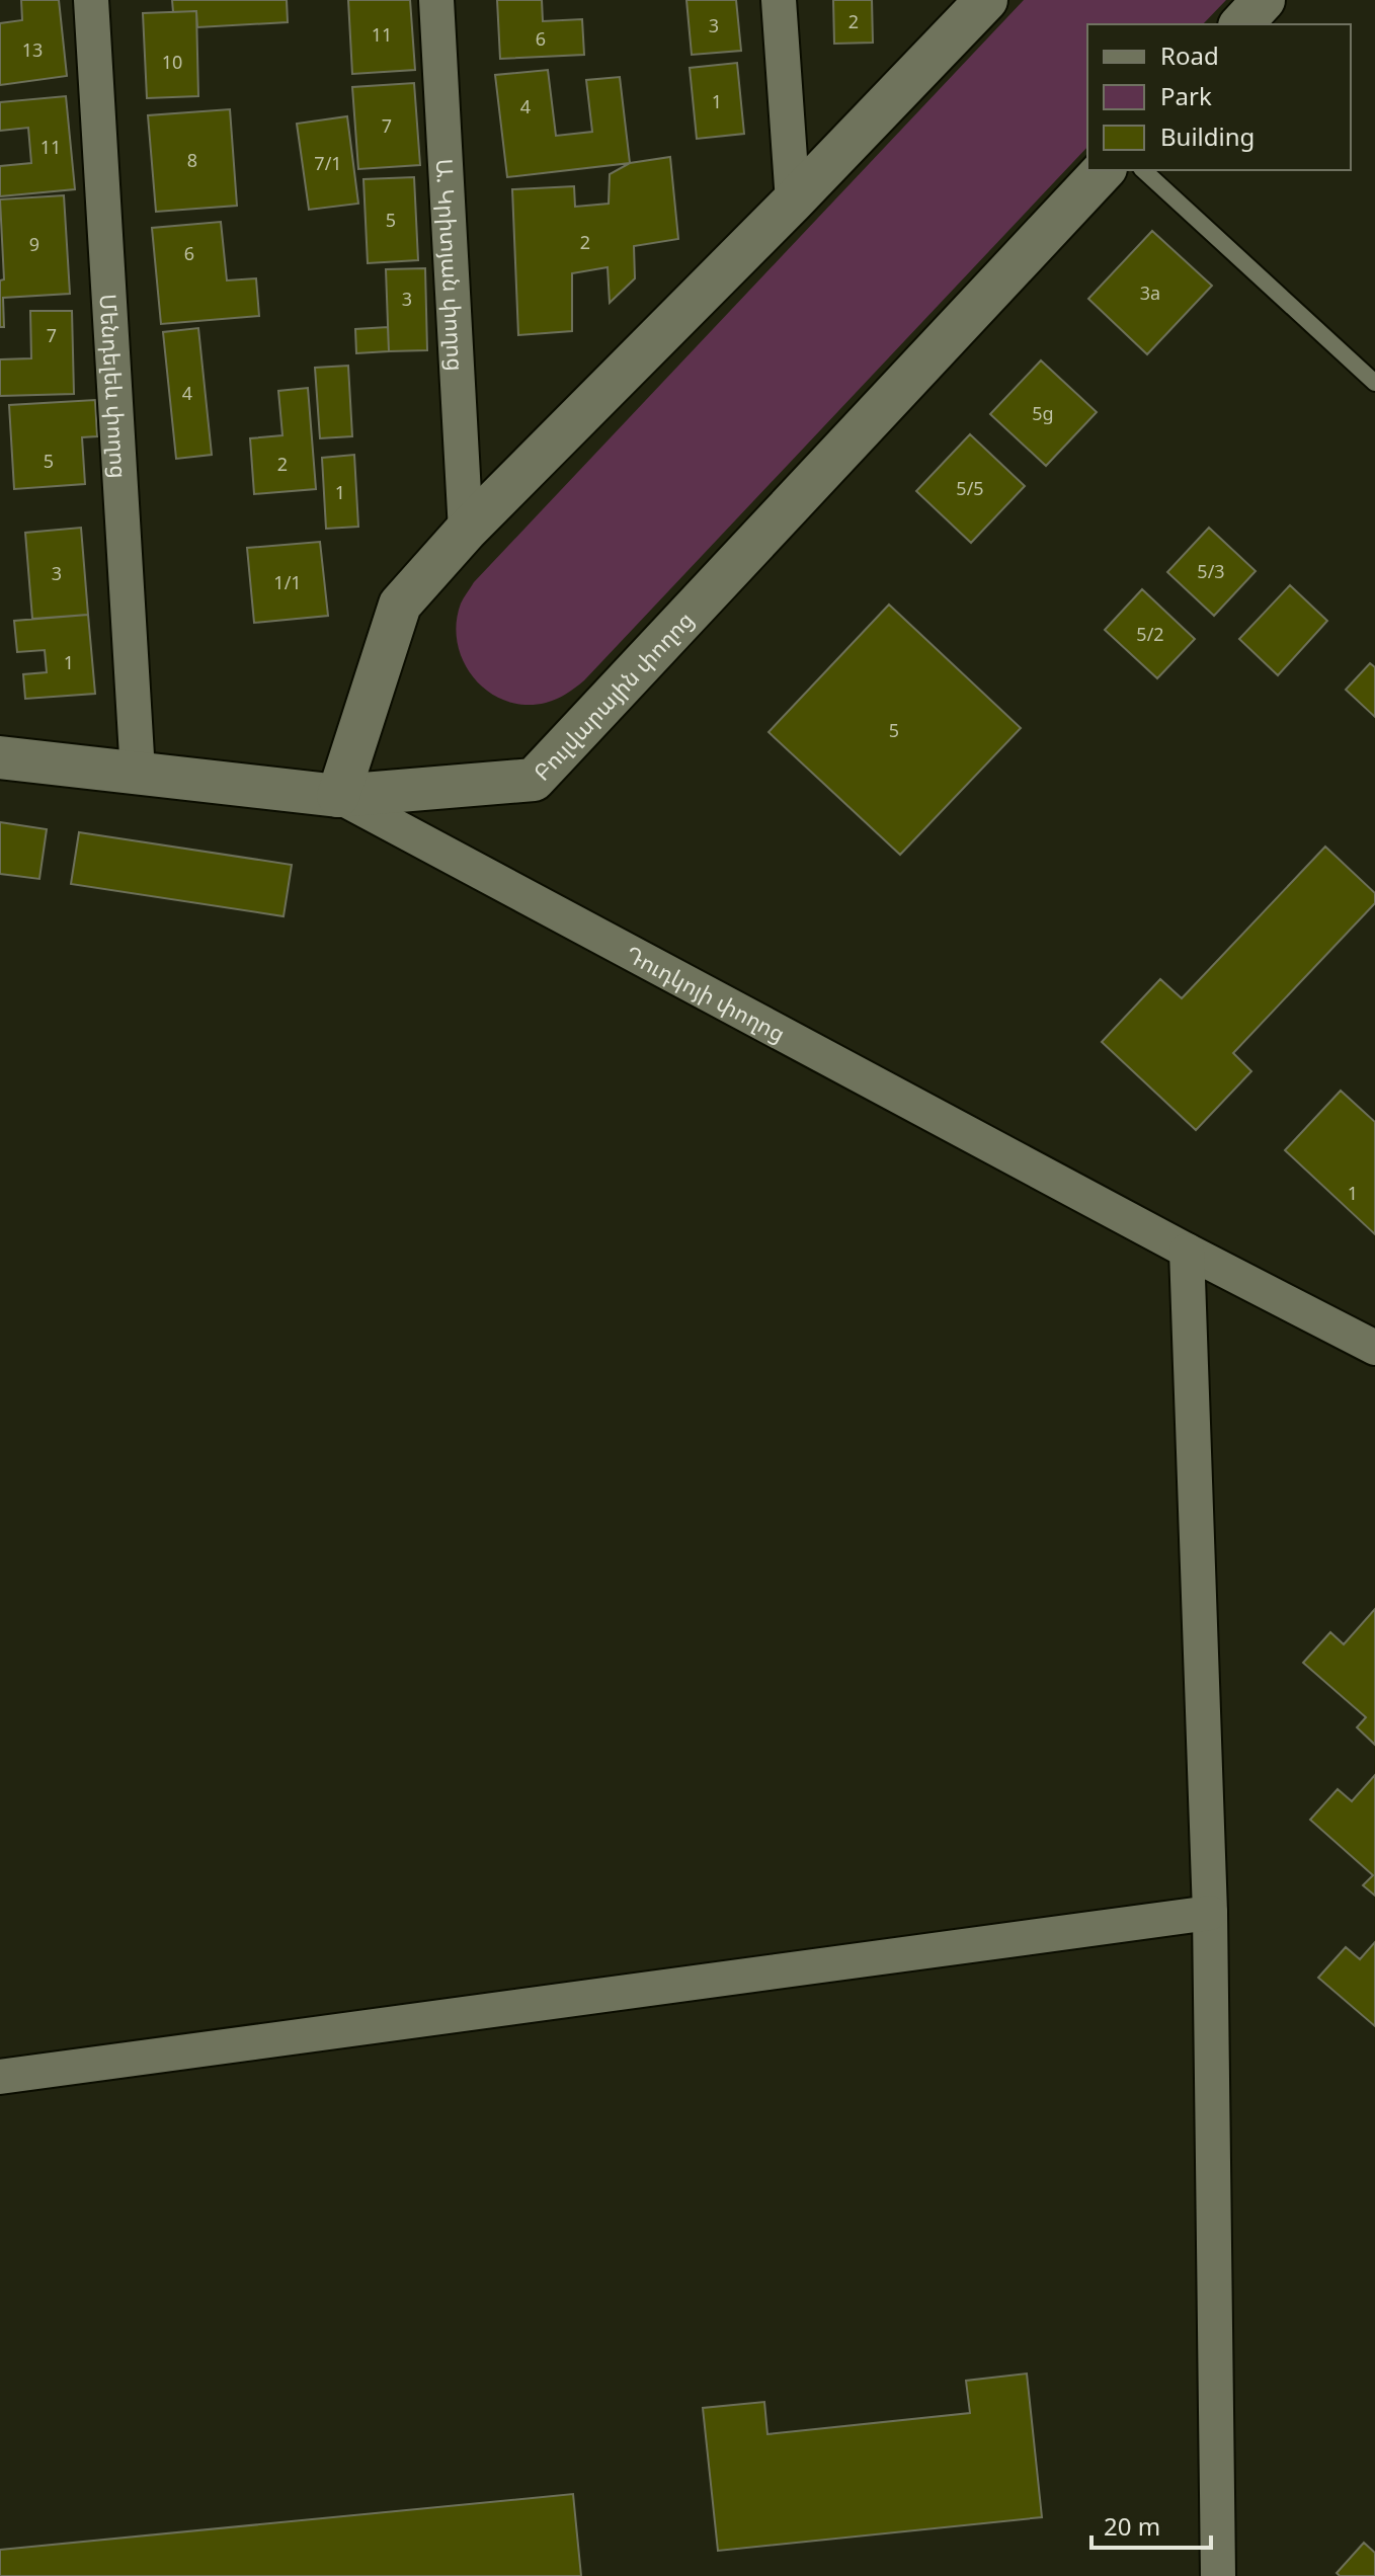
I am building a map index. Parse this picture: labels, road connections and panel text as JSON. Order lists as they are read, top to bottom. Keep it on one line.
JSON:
{"streets":{"street":["Ա. Կրիտյան փողոց","Մենդելեև փողոց","Բուլվարային փողոց","Դուդկոյի փողոց"]},"crossings":[["Մենդելեև փողոց","Դուդկոյի փողոց"],["Բուլվարային փողոց","Դուդկոյի փողոց"]],"house_numbers":["2","3","11","6","13","10","1","4","7","11","8","7/1","5","2","9","6","3a","3","7","4","5g","5","2","5/5","1","5/3","3","1/1","5/2","1","5","1"],"legend":["Road","Park","Building"],"scale_bar":"20 m"}
